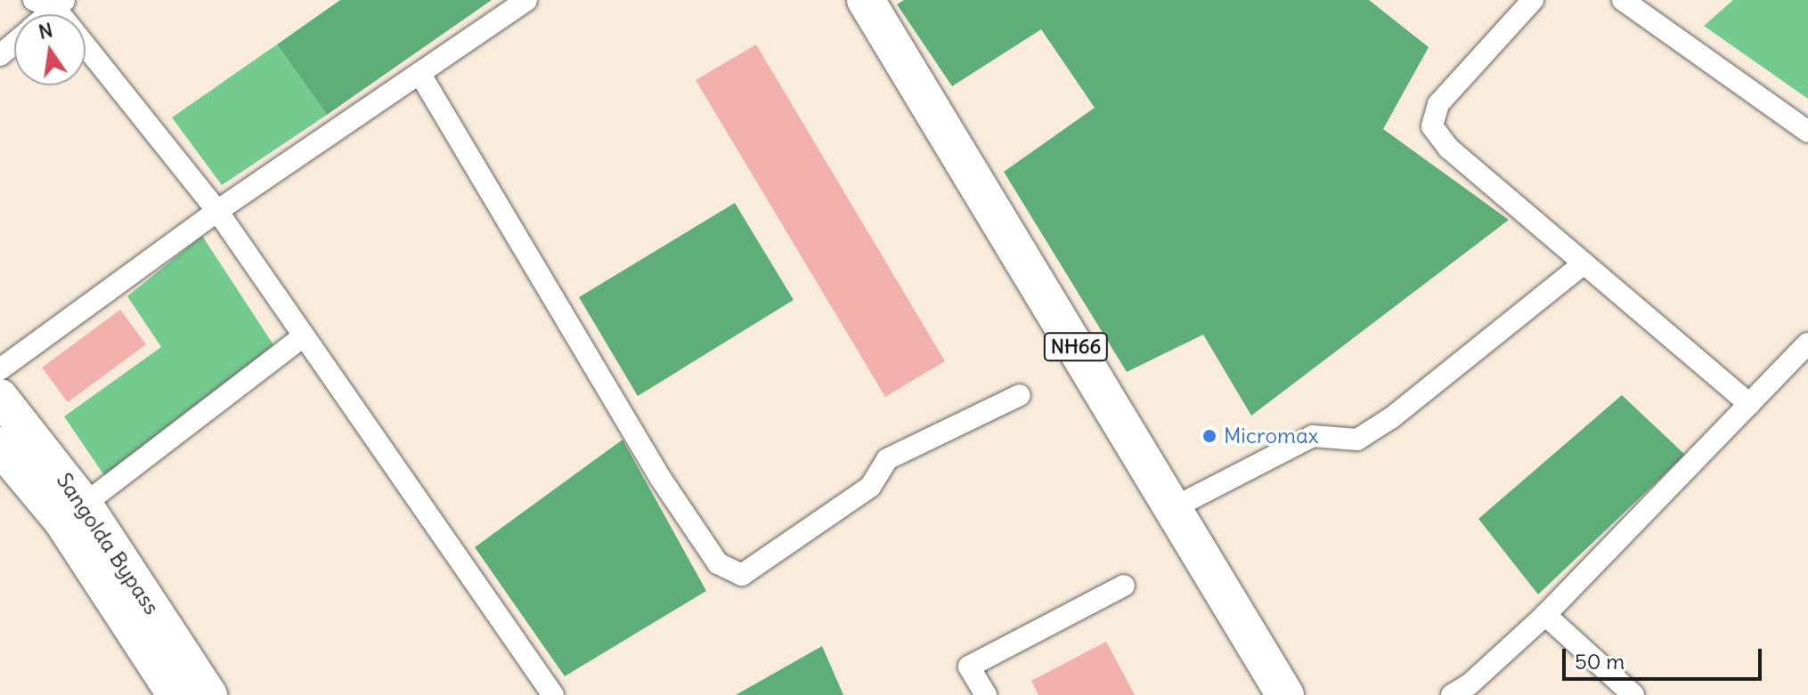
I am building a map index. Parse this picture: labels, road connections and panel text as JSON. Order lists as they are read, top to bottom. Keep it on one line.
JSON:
{"streets":{"highway":["NH66","Sangolda Bypass"]},"places":["Micromax"],"scale_bar":"50 m","north":"top"}
